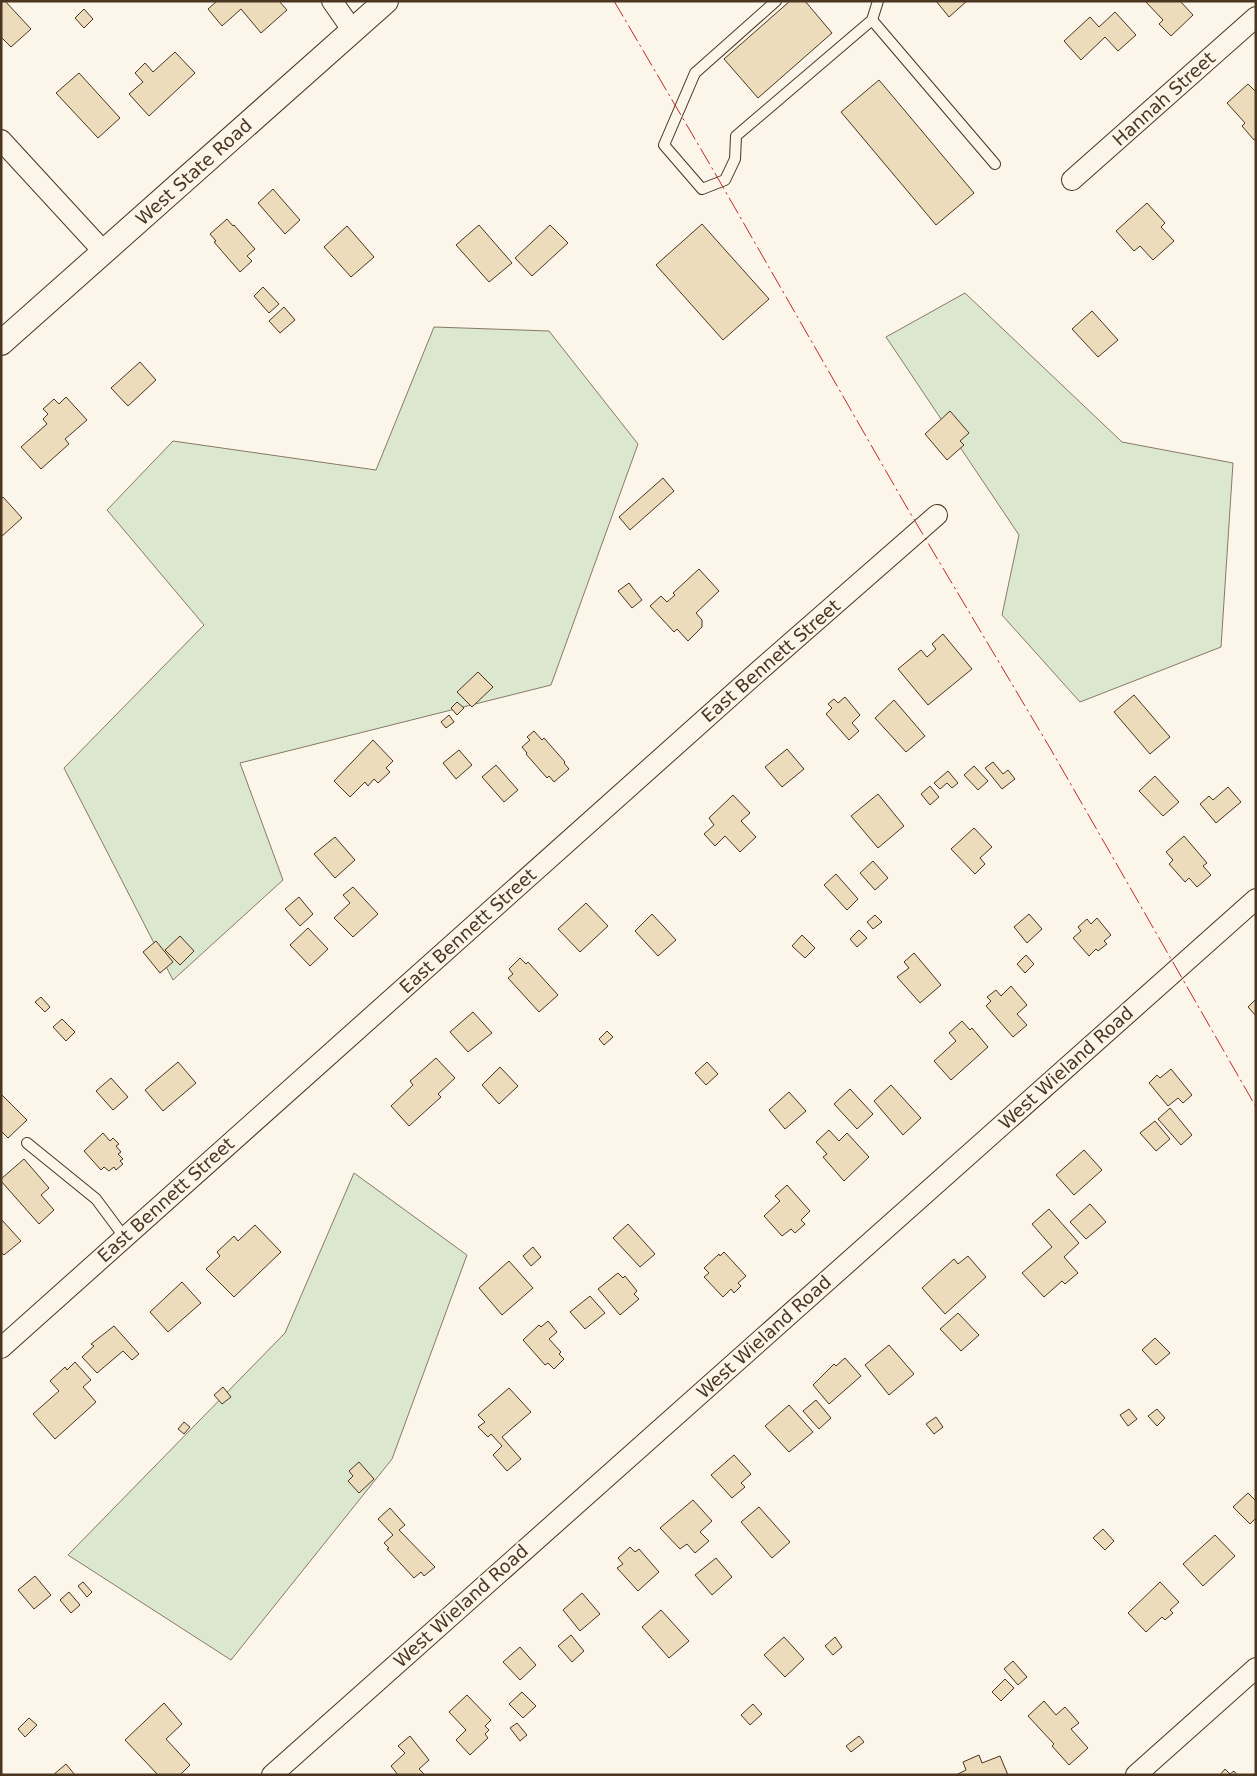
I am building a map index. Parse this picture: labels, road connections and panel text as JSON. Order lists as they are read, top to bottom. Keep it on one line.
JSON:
{"streets":{"street":["Hannah Street","West State Road","East Bennett Street","West Wieland Road"]}}
